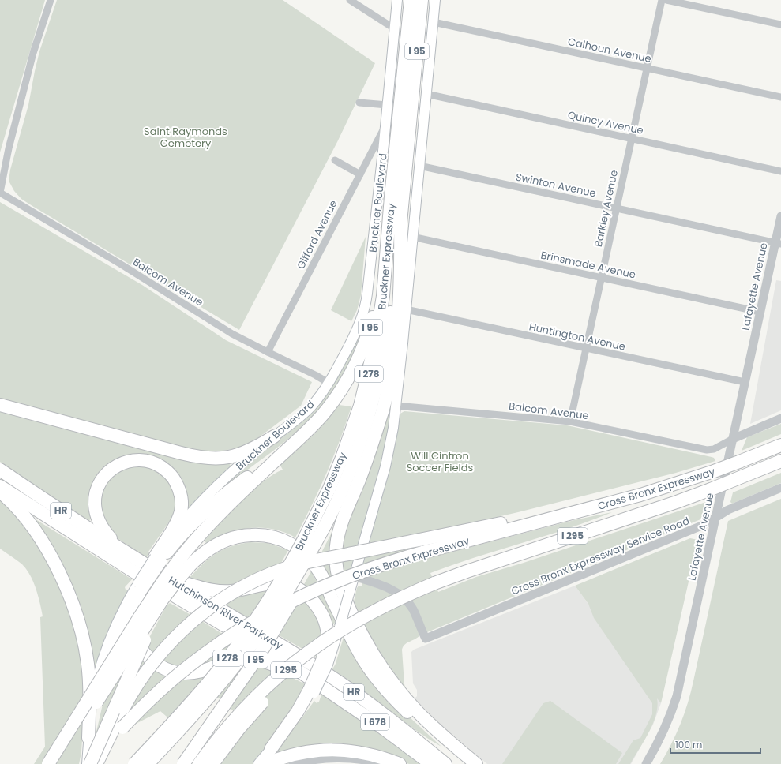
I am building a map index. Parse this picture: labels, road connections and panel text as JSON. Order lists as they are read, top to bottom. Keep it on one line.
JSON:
{"streets":{"highway":["I 95","Bruckner Expressway","I 278","Cross Bronx Expressway","HR","I 295","Hutchinson River Parkway","I 678"],"main road":["Bruckner Boulevard"],"street":["Calhoun Avenue","Quincy Avenue","Swinton Avenue","Barkley Avenue","Gifford Avenue","Brinsmade Avenue","Balcom Avenue","Lafayette Avenue","Huntington Avenue","Cross Bronx Expressway Service Road"]},"crossings":[["Calhoun Avenue","Barkley Avenue"],["I 95","Bruckner Expressway"],["Quincy Avenue","Barkley Avenue"],["Swinton Avenue","Barkley Avenue"],["Swinton Avenue","Lafayette Avenue"],["Bruckner Boulevard","Gifford Avenue"],["Bruckner Boulevard","Balcom Avenue"],["Barkley Avenue","Brinsmade Avenue"],["Barkley Avenue","Balcom Avenue"],["Barkley Avenue","Huntington Avenue"],["Gifford Avenue","Balcom Avenue"],["Brinsmade Avenue","Lafayette Avenue"],["Balcom Avenue","Lafayette Avenue"],["Lafayette Avenue","Huntington Avenue"],["Lafayette Avenue","Cross Bronx Expressway Service Road"],["Hutchinson River Parkway","I 678"]],"parks":["Saint Raymonds Cemetery","Will Cintron Soccer Fields"],"scale_bar":"100 m"}
